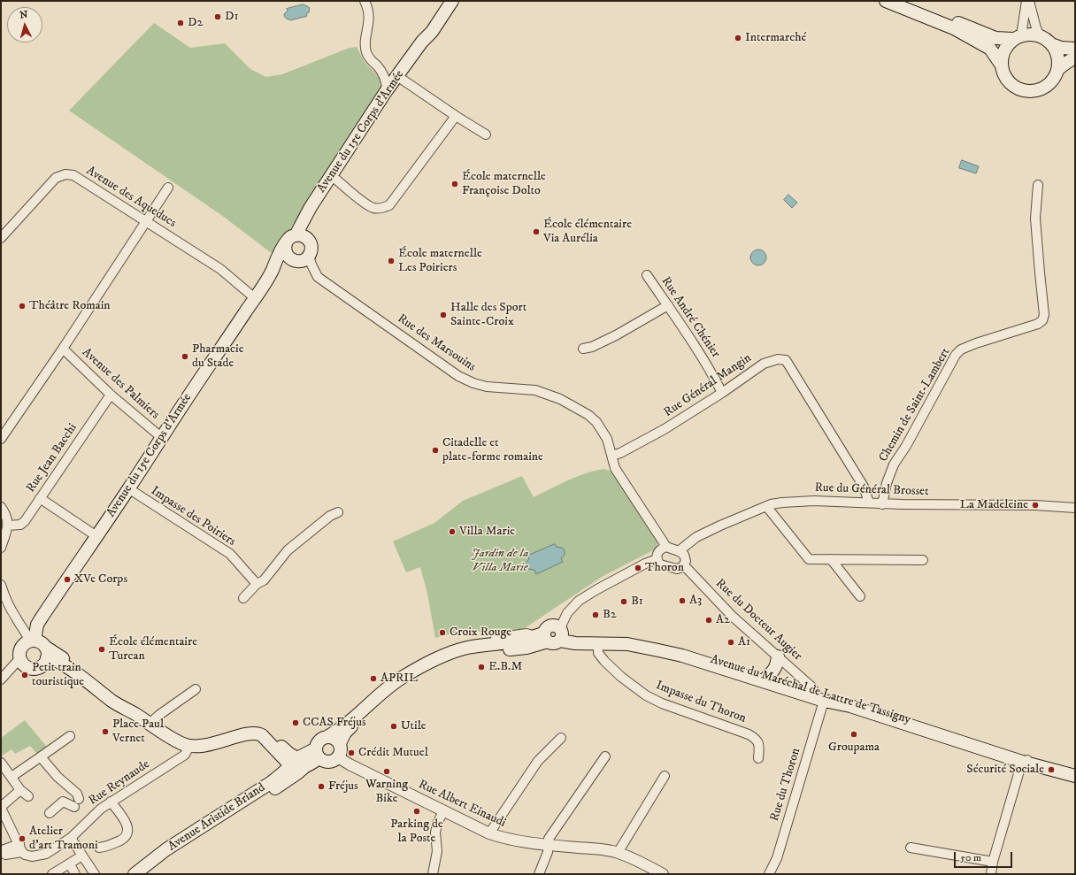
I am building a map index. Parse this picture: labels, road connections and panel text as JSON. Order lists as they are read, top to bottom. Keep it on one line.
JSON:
{"streets":{"main road":["Avenue du 15e Corps d'Armée","Avenue du Maréchal de Lattre de Tassigny","Avenue Aristide Briand"],"street":["Avenue des Aqueducs","Rue André Chénier","Rue des Marsouins","Avenue des Palmiers","Rue Général Mangin","Chemin de Saint-Lambert","Rue Jean Bacchi","Rue du Général Brosset","Impasse des Poiriers","Rue du Docteur Augier","Impasse du Thoron","Rue Reynaude","Rue du Thoron","Rue Albert Einaudi"]},"crossings":[["Avenue du 15e Corps d'Armée","Avenue des Aqueducs"],["Avenue du 15e Corps d'Armée","Rue des Marsouins"],["Avenue du 15e Corps d'Armée","Avenue des Palmiers"],["Avenue du 15e Corps d'Armée","Impasse des Poiriers"],["Rue André Chénier","Rue Général Mangin"],["Rue des Marsouins","Rue Général Mangin"],["Avenue des Palmiers","Rue Jean Bacchi"],["Rue Général Mangin","Rue du Général Brosset"],["Chemin de Saint-Lambert","Rue du Général Brosset"],["Rue du Général Brosset","Rue du Docteur Augier"],["Rue du Docteur Augier","Avenue du Maréchal de Lattre de Tassigny"],["Rue du Docteur Augier","Rue du Thoron"],["Avenue du Maréchal de Lattre de Tassigny","Impasse du Thoron"],["Avenue du Maréchal de Lattre de Tassigny","Rue du Thoron"]],"parks":["Jardin de la Villa Marie"],"places":["D1","D2","Intermarché","École maternelle Françoise Dolto","École élémentaire Via Aurélia","École maternelle Les Poiriers","Théâtre Romain","Halle des Sport Sainte-Croix","Pharmacie du Stade","Citadelle et plate-forme romaine","La Madeleine","Villa Marie","Thoron","XVe Corps","A3","B1","B2","A2","Croix Rouge","A1","École élémentaire Turcan","E.B.M","Petit train touristique","APRIL","CCAS Fréjus","Utile","Place Paul Vernet","Groupama","Crédit Mutuel","Sécurité Sociale","Warning Bike","Fréjus","Parking de la Poste","Atelier d'art Tramoni"],"scale_bar":"50 m","north":"top"}
